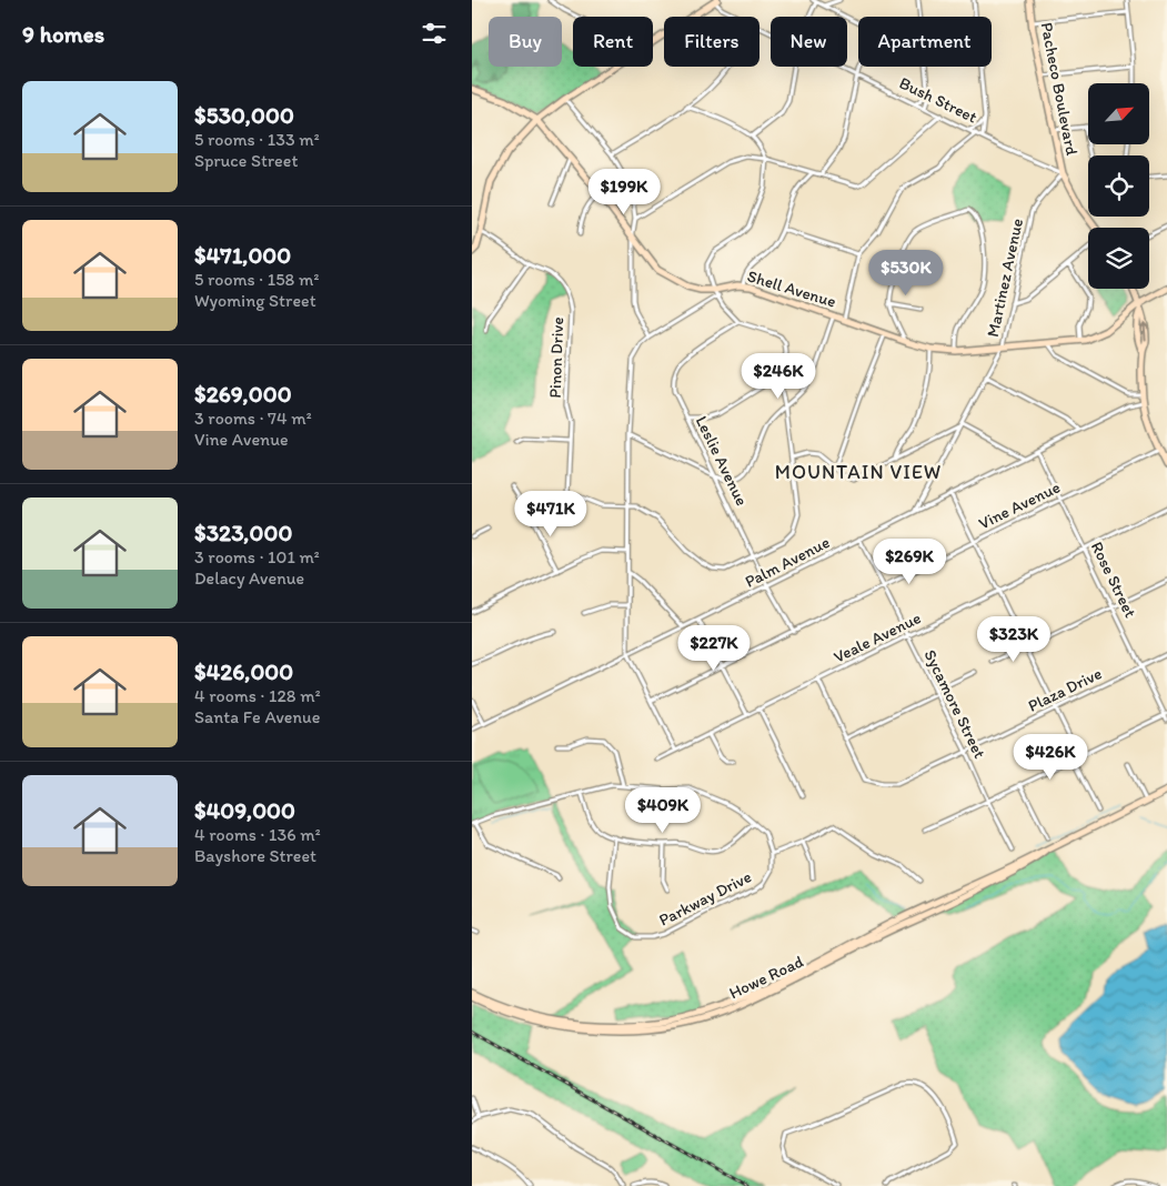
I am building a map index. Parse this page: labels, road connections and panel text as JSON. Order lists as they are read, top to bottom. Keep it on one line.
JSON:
{"streets":{"street":["Pacheco Boulevard","Bush Street","Martinez Avenue","Shell Avenue","Pinon Drive","Leslie Avenue","Vine Avenue","Palm Avenue","Rose Street","Veale Avenue","Plaza Drive","Sycamore Street","Parkway Drive","Howe Road"]},"crossings":[["Pacheco Boulevard","Bush Street"],["Pacheco Boulevard","Martinez Avenue"],["Bush Street","Martinez Avenue"],["Martinez Avenue","Shell Avenue"],["Martinez Avenue","Palm Avenue"],["Leslie Avenue","Vine Avenue"],["Leslie Avenue","Palm Avenue"],["Vine Avenue","Rose Street"],["Vine Avenue","Sycamore Street"],["Palm Avenue","Rose Street"],["Palm Avenue","Sycamore Street"],["Rose Street","Veale Avenue"],["Rose Street","Plaza Drive"],["Veale Avenue","Sycamore Street"],["Plaza Drive","Sycamore Street"]],"districts":["MOUNTAIN VIEW"],"north":"top right","page":{"heading":"9 homes","chip":["Buy","Rent","Filters","New","Apartment"],"list":[{"name":"$530,000","note":"5 rooms · 133 m² · Spruce Street"},{"name":"$471,000","note":"5 rooms · 158 m² · Wyoming Street"},{"name":"$269,000","note":"3 rooms · 74 m² · Vine Avenue"},{"name":"$323,000","note":"3 rooms · 101 m² · Delacy Avenue"},{"name":"$426,000","note":"4 rooms · 128 m² · Santa Fe Avenue"},{"name":"$409,000","note":"4 rooms · 136 m² · Bayshore Street"}],"price":["$199K","$530K","$246K","$471K","$269K","$323K","$227K","$426K","$409K"]}}
